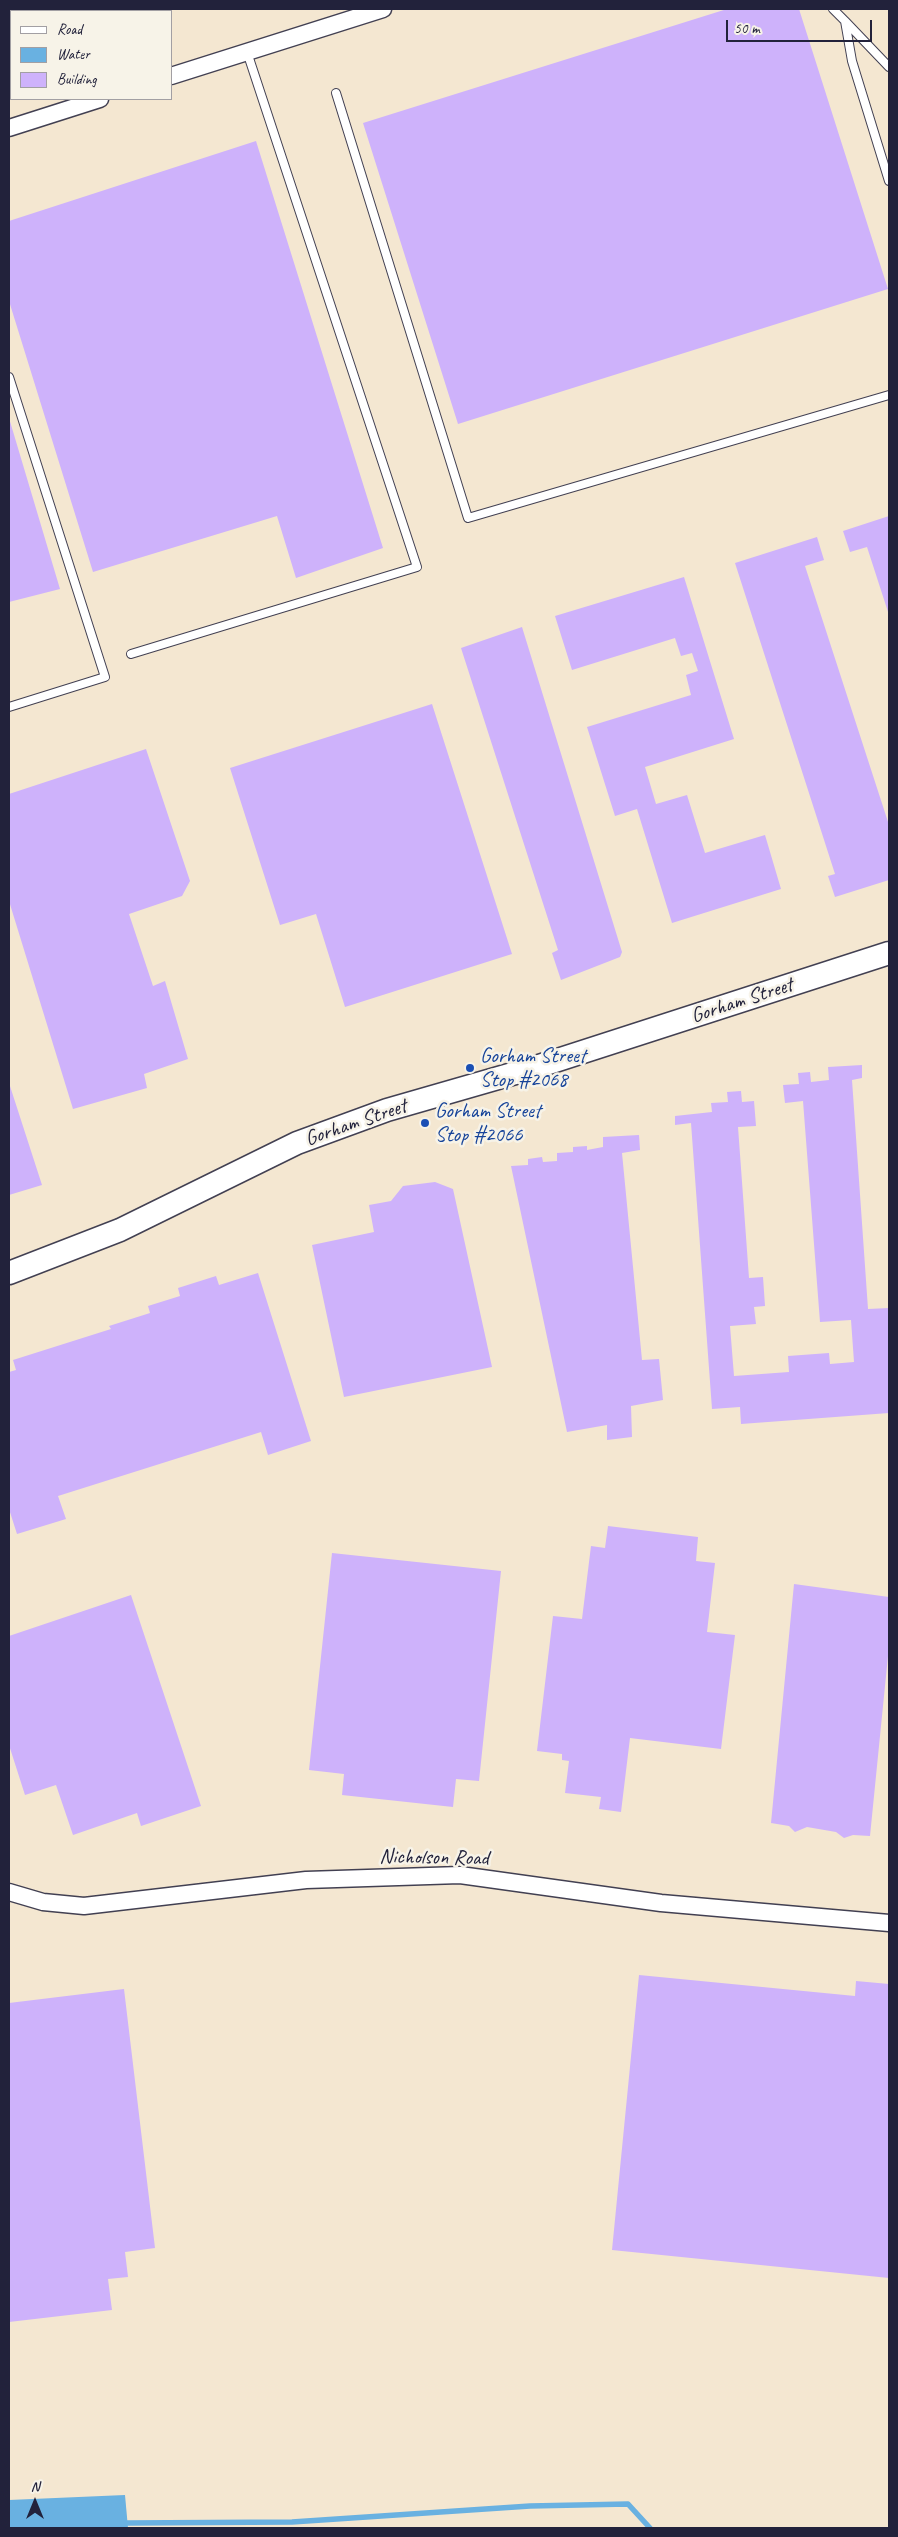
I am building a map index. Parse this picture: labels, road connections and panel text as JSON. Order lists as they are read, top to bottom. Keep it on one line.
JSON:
{"streets":{"street":["Gorham Street","Nicholson Road"]},"places":["Gorham Street Stop #2068","Gorham Street Stop #2066"],"legend":["Road","Water","Building"],"scale_bar":"50 m","north":"top"}
